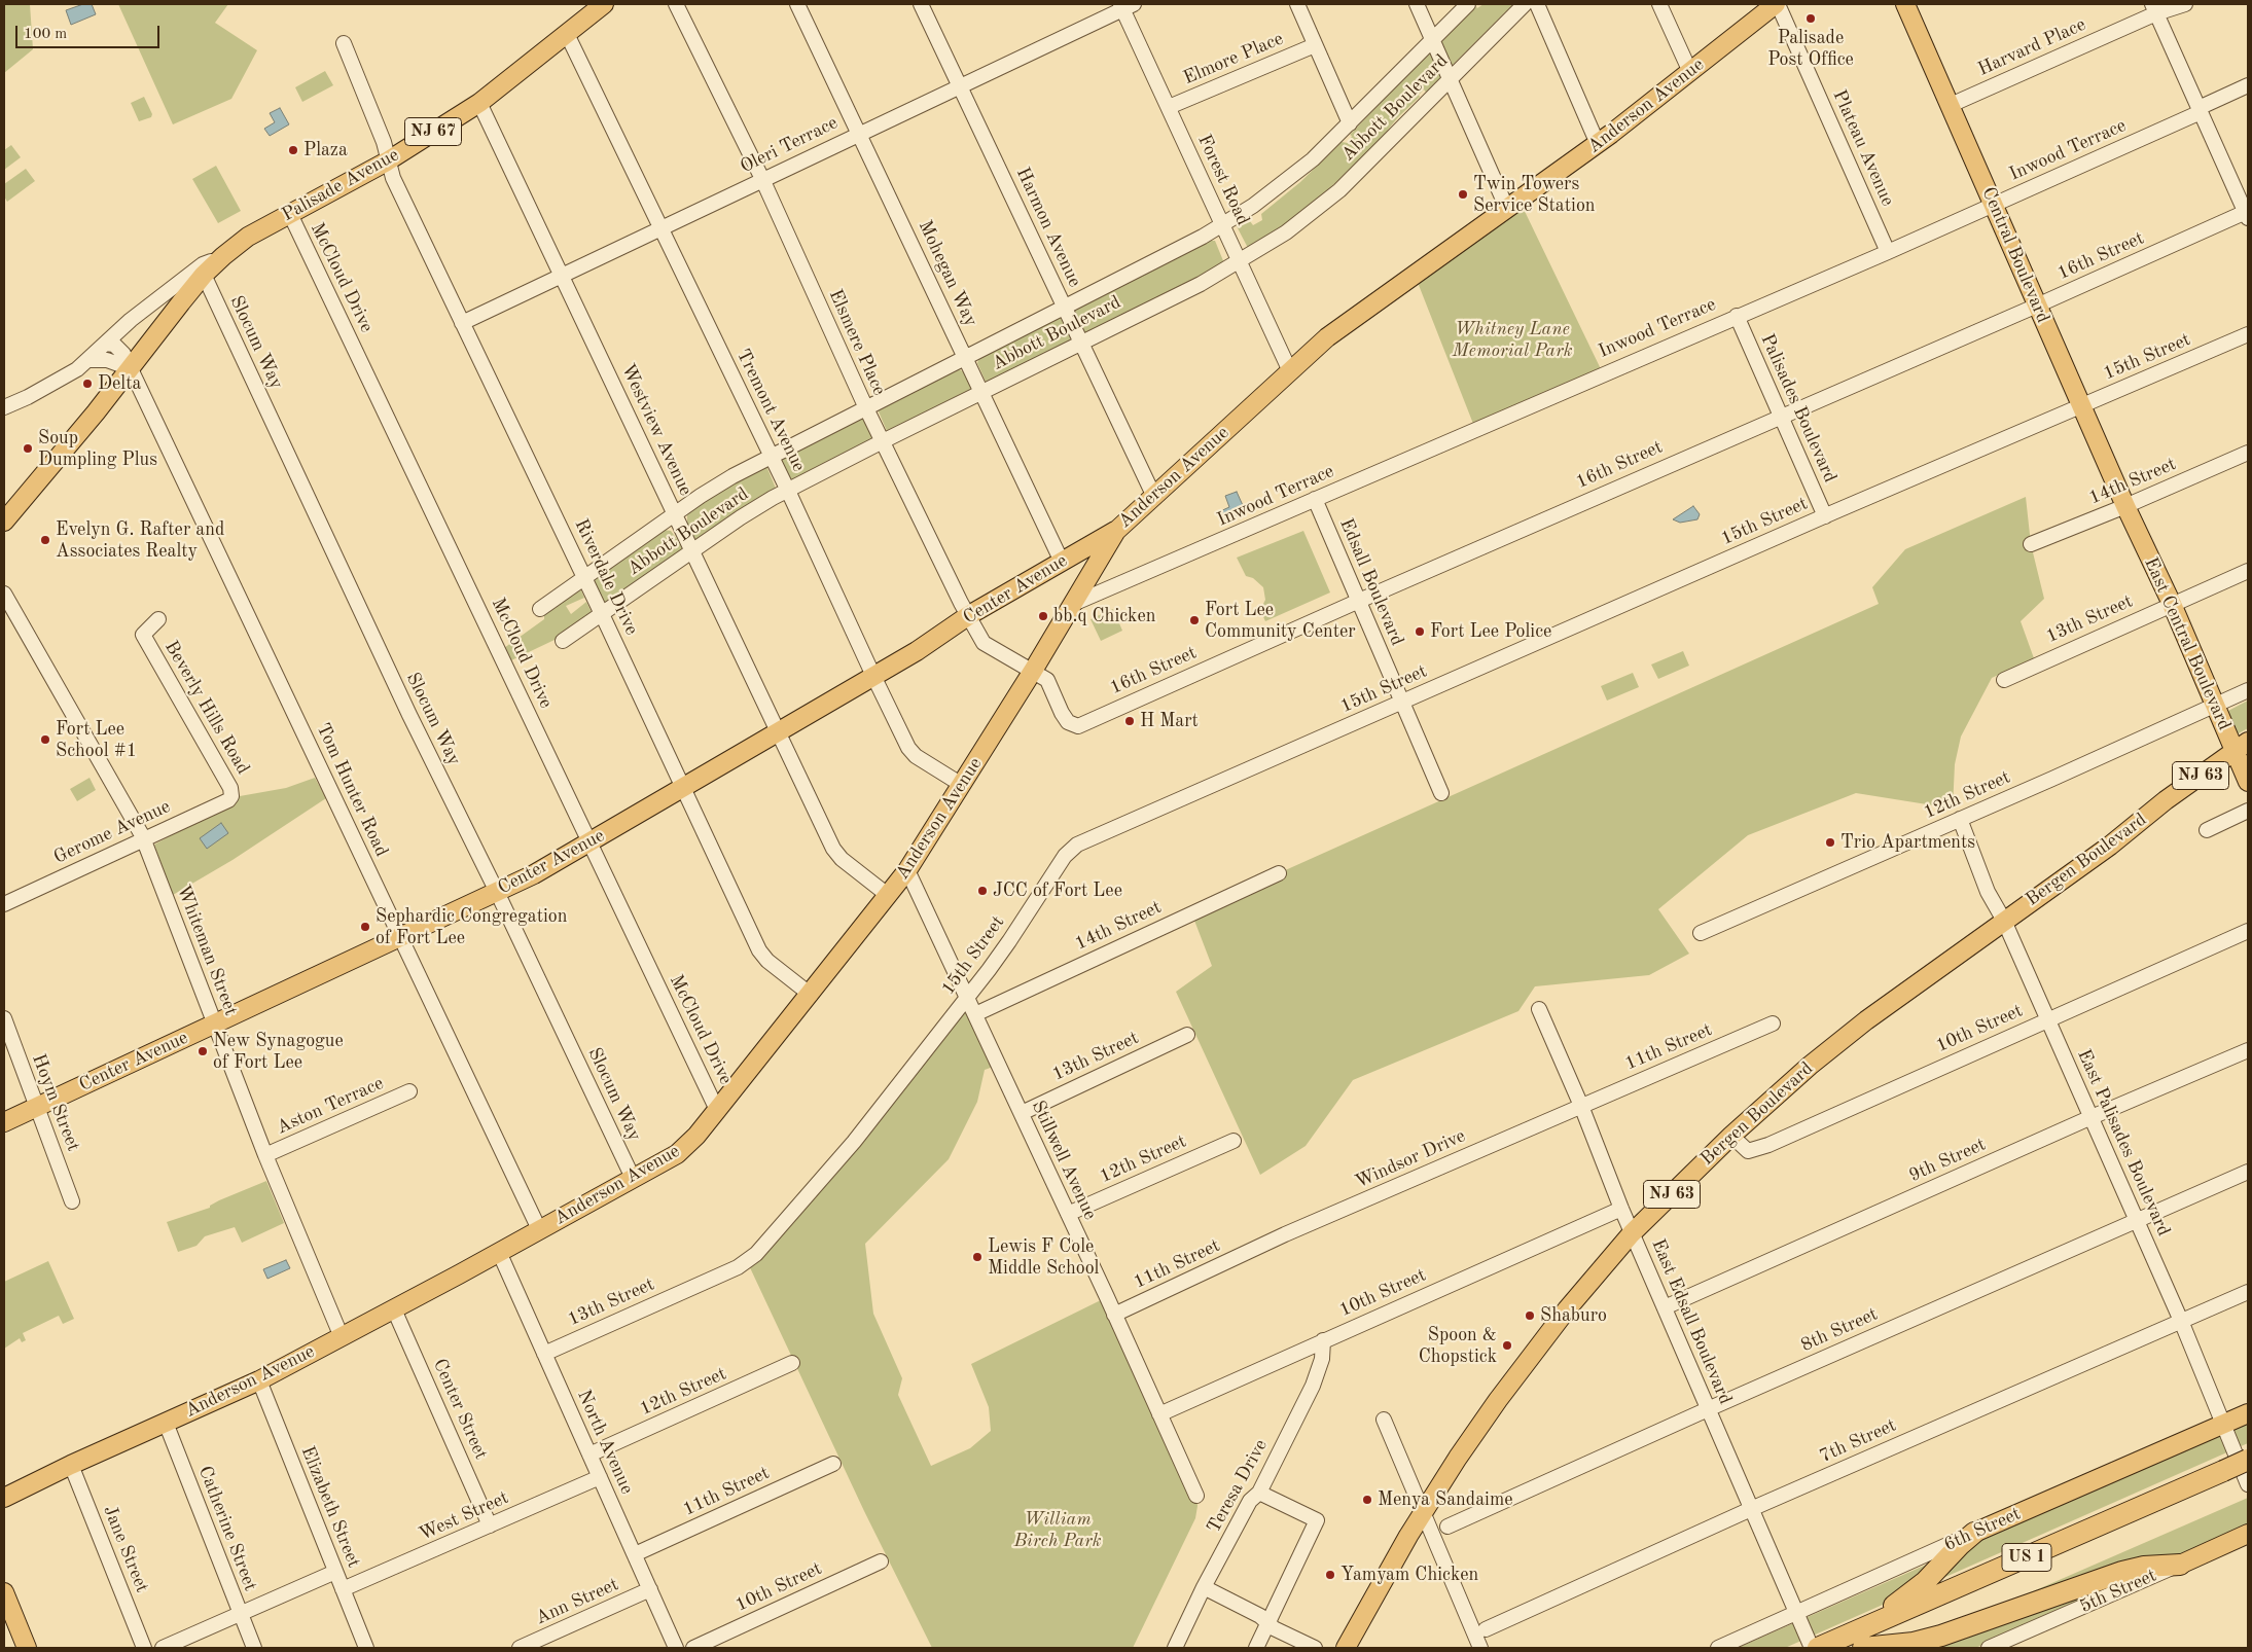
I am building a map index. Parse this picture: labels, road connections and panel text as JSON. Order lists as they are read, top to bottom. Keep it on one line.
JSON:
{"streets":{"highway":["US 1"],"main road":["Anderson Avenue","NJ 67","Palisade Avenue","Central Boulevard","Center Avenue","East Central Boulevard","NJ 63","Bergen Boulevard","6th Street","5th Street"],"street":["Harvard Place","Elmore Place","Abbott Boulevard","Oleri Terrace","Plateau Avenue","Inwood Terrace","Forest Road","Harmon Avenue","16th Street","Mohegan Way","McCloud Drive","Slocum Way","Elsmere Place","15th Street","Palisades Boulevard","Tremont Avenue","Westview Avenue","14th Street","Riverdale Drive","Edsall Boulevard","13th Street","Beverly Hills Road","Tom Hunter Road","12th Street","Gerome Avenue","Whiteman Street","10th Street","11th Street","Hoym Street","Aston Terrace","East Palisades Boulevard","Windsor Drive","Stillwell Avenue","9th Street","East Edsall Boulevard","8th Street","Center Street","7th Street","North Avenue","Teresa Drive","Elizabeth Street","West Street","Catherine Street","Jane Street","Ann Street"]},"crossings":[["Harvard Place","Central Boulevard"],["Elmore Place","Forest Road"],["Anderson Avenue","Plateau Avenue"],["Anderson Avenue","Inwood Terrace"],["Anderson Avenue","Forest Road"],["Anderson Avenue","Harmon Avenue"],["Anderson Avenue","16th Street"],["Anderson Avenue","McCloud Drive"],["Anderson Avenue","Slocum Way"],["Anderson Avenue","Tremont Avenue"],["Anderson Avenue","Westview Avenue"],["Anderson Avenue","Riverdale Drive"],["Anderson Avenue","Center Avenue"],["Anderson Avenue","Tom Hunter Road"],["Anderson Avenue","Whiteman Street"],["Anderson Avenue","Stillwell Avenue"],["Anderson Avenue","Center Street"],["Anderson Avenue","North Avenue"],["Anderson Avenue","Elizabeth Street"],["Anderson Avenue","Catherine Street"],["Anderson Avenue","Jane Street"],["Abbott Boulevard","Forest Road"],["Abbott Boulevard","Harmon Avenue"],["Abbott Boulevard","Mohegan Way"],["Abbott Boulevard","Elsmere Place"],["Abbott Boulevard","Tremont Avenue"],["Abbott Boulevard","Westview Avenue"],["Abbott Boulevard","Riverdale Drive"],["NJ 67","Palisade Avenue"],["NJ 67","Slocum Way"],["NJ 67","Tom Hunter Road"],["Oleri Terrace","Forest Road"],["Oleri Terrace","Harmon Avenue"],["Oleri Terrace","Mohegan Way"],["Oleri Terrace","Elsmere Place"],["Oleri Terrace","Tremont Avenue"],["Oleri Terrace","Westview Avenue"],["Oleri Terrace","Riverdale Drive"],["Plateau Avenue","Inwood Terrace"],["Inwood Terrace","Central Boulevard"],["Inwood Terrace","Palisades Boulevard"],["Inwood Terrace","Edsall Boulevard"],["Palisade Avenue","McCloud Drive"],["Palisade Avenue","Tremont Avenue"],["Palisade Avenue","Westview Avenue"],["Palisade Avenue","Riverdale Drive"],["Central Boulevard","16th Street"],["Central Boulevard","15th Street"],["Central Boulevard","14th Street"],["Central Boulevard","East Central Boulevard"],["16th Street","Palisades Boulevard"],["16th Street","Edsall Boulevard"],["Mohegan Way","Center Avenue"],["McCloud Drive","Center Avenue"],["Slocum Way","Center Avenue"],["Elsmere Place","Center Avenue"],["15th Street","Palisades Boulevard"],["15th Street","Edsall Boulevard"],["15th Street","13th Street"],["15th Street","Stillwell Avenue"],["Tremont Avenue","Center Avenue"],["Westview Avenue","Center Avenue"],["14th Street","East Central Boulevard"],["14th Street","Stillwell Avenue"],["Riverdale Drive","Center Avenue"],["Center Avenue","Tom Hunter Road"],["Center Avenue","Whiteman Street"],["Center Avenue","Hoym Street"],["13th Street","East Central Boulevard"],["13th Street","Stillwell Avenue"],["13th Street","North Avenue"],["East Central Boulevard","12th Street"],["East Central Boulevard","Bergen Boulevard"],["Beverly Hills Road","Gerome Avenue"],["12th Street","East Palisades Boulevard"],["12th Street","Stillwell Avenue"],["12th Street","North Avenue"],["Gerome Avenue","Whiteman Street"],["Bergen Boulevard","10th Street"],["Bergen Boulevard","East Palisades Boulevard"],["Bergen Boulevard","East Edsall Boulevard"],["Whiteman Street","Aston Terrace"],["10th Street","East Palisades Boulevard"],["10th Street","Stillwell Avenue"],["10th Street","East Edsall Boulevard"],["10th Street","Teresa Drive"],["11th Street","Windsor Drive"],["11th Street","Stillwell Avenue"],["11th Street","East Edsall Boulevard"],["11th Street","North Avenue"],["East Palisades Boulevard","9th Street"],["East Palisades Boulevard","8th Street"],["East Palisades Boulevard","7th Street"],["East Palisades Boulevard","6th Street"],["East Palisades Boulevard","US 1"],["Windsor Drive","East Edsall Boulevard"],["9th Street","East Edsall Boulevard"],["East Edsall Boulevard","8th Street"],["East Edsall Boulevard","7th Street"],["East Edsall Boulevard","6th Street"],["East Edsall Boulevard","US 1"],["Center Street","West Street"],["North Avenue","West Street"],["North Avenue","Ann Street"],["Elizabeth Street","West Street"]],"parks":["Whitney Lane Memorial Park","William Birch Park"],"places":["Palisade Post Office","Plaza","Twin Towers Service Station","Delta","Soup Dumpling Plus","Evelyn G. Rafter and Associates Realty","bb.q Chicken","Fort Lee Community Center","Fort Lee Police","H Mart","Fort Lee School #1","Trio Apartments","JCC of Fort Lee","Sephardic Congregation of Fort Lee","New Synagogue of Fort Lee","Lewis F Cole Middle School","Shaburo","Spoon & Chopstick","Menya Sandaime","Yamyam Chicken"],"scale_bar":"100 m"}
